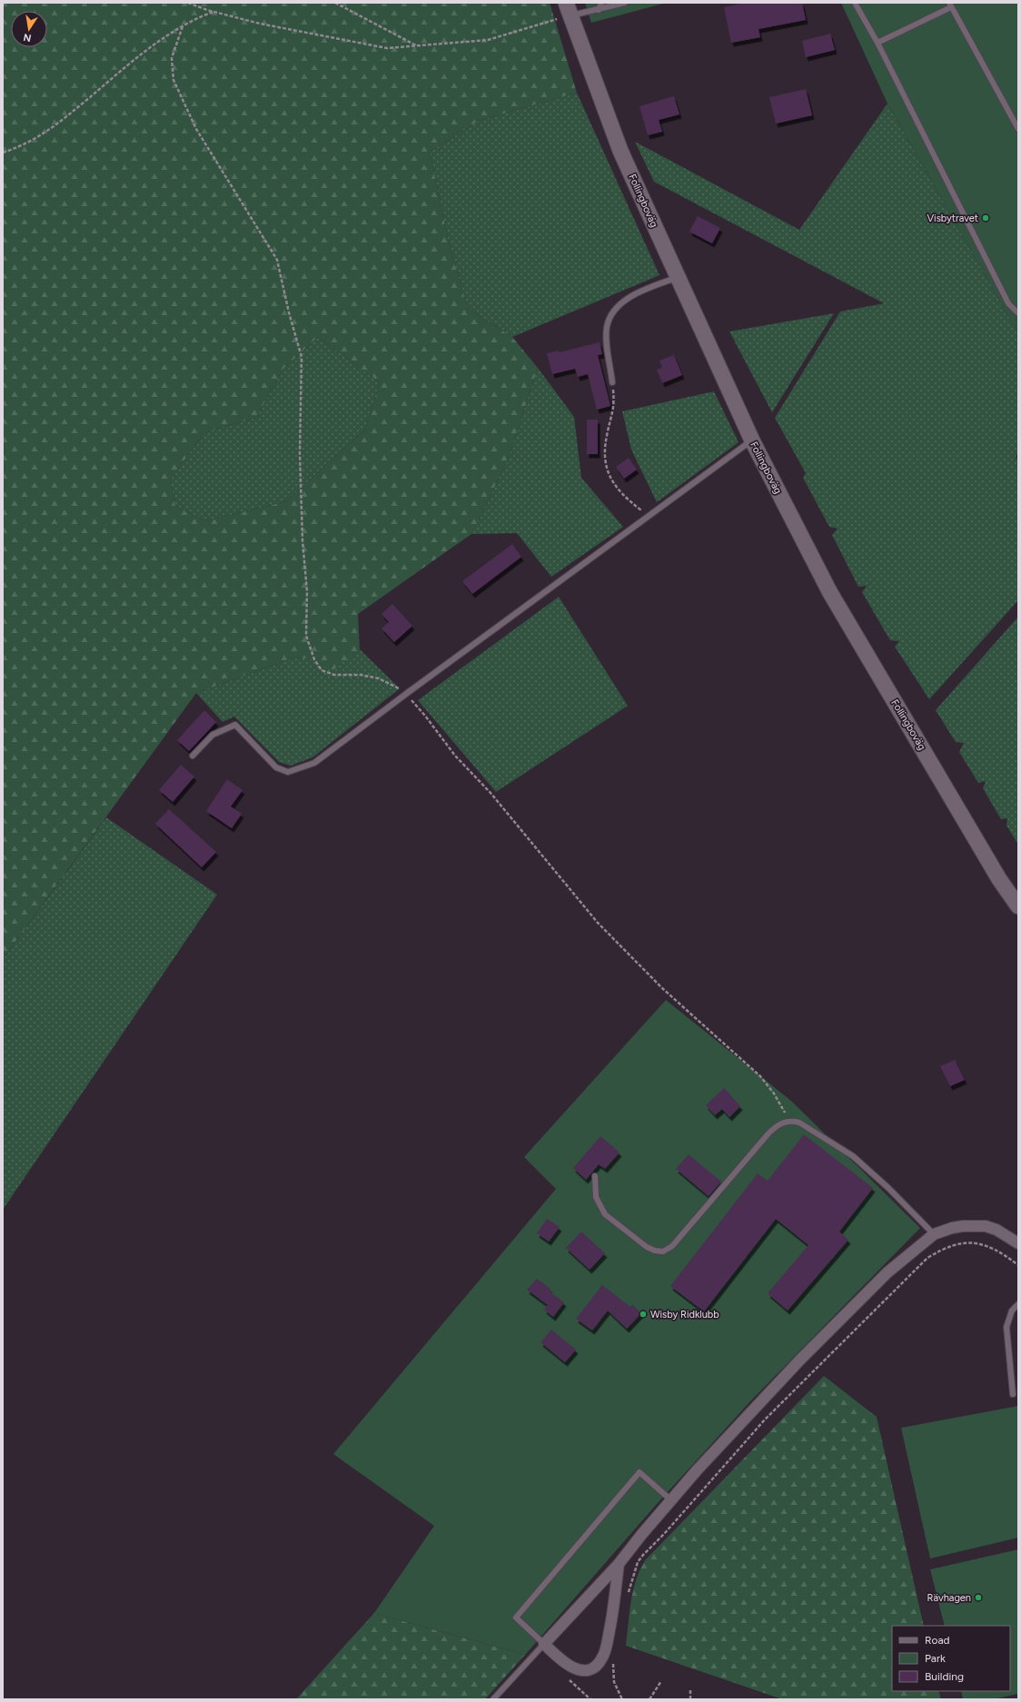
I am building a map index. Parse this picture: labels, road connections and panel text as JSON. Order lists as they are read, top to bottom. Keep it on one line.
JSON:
{"streets":{"main road":["Follingboväg"]},"places":["Visbytravet","Wisby Ridklubb","Rävhagen"],"legend":["Road","Park","Building"],"north":"bottom"}
